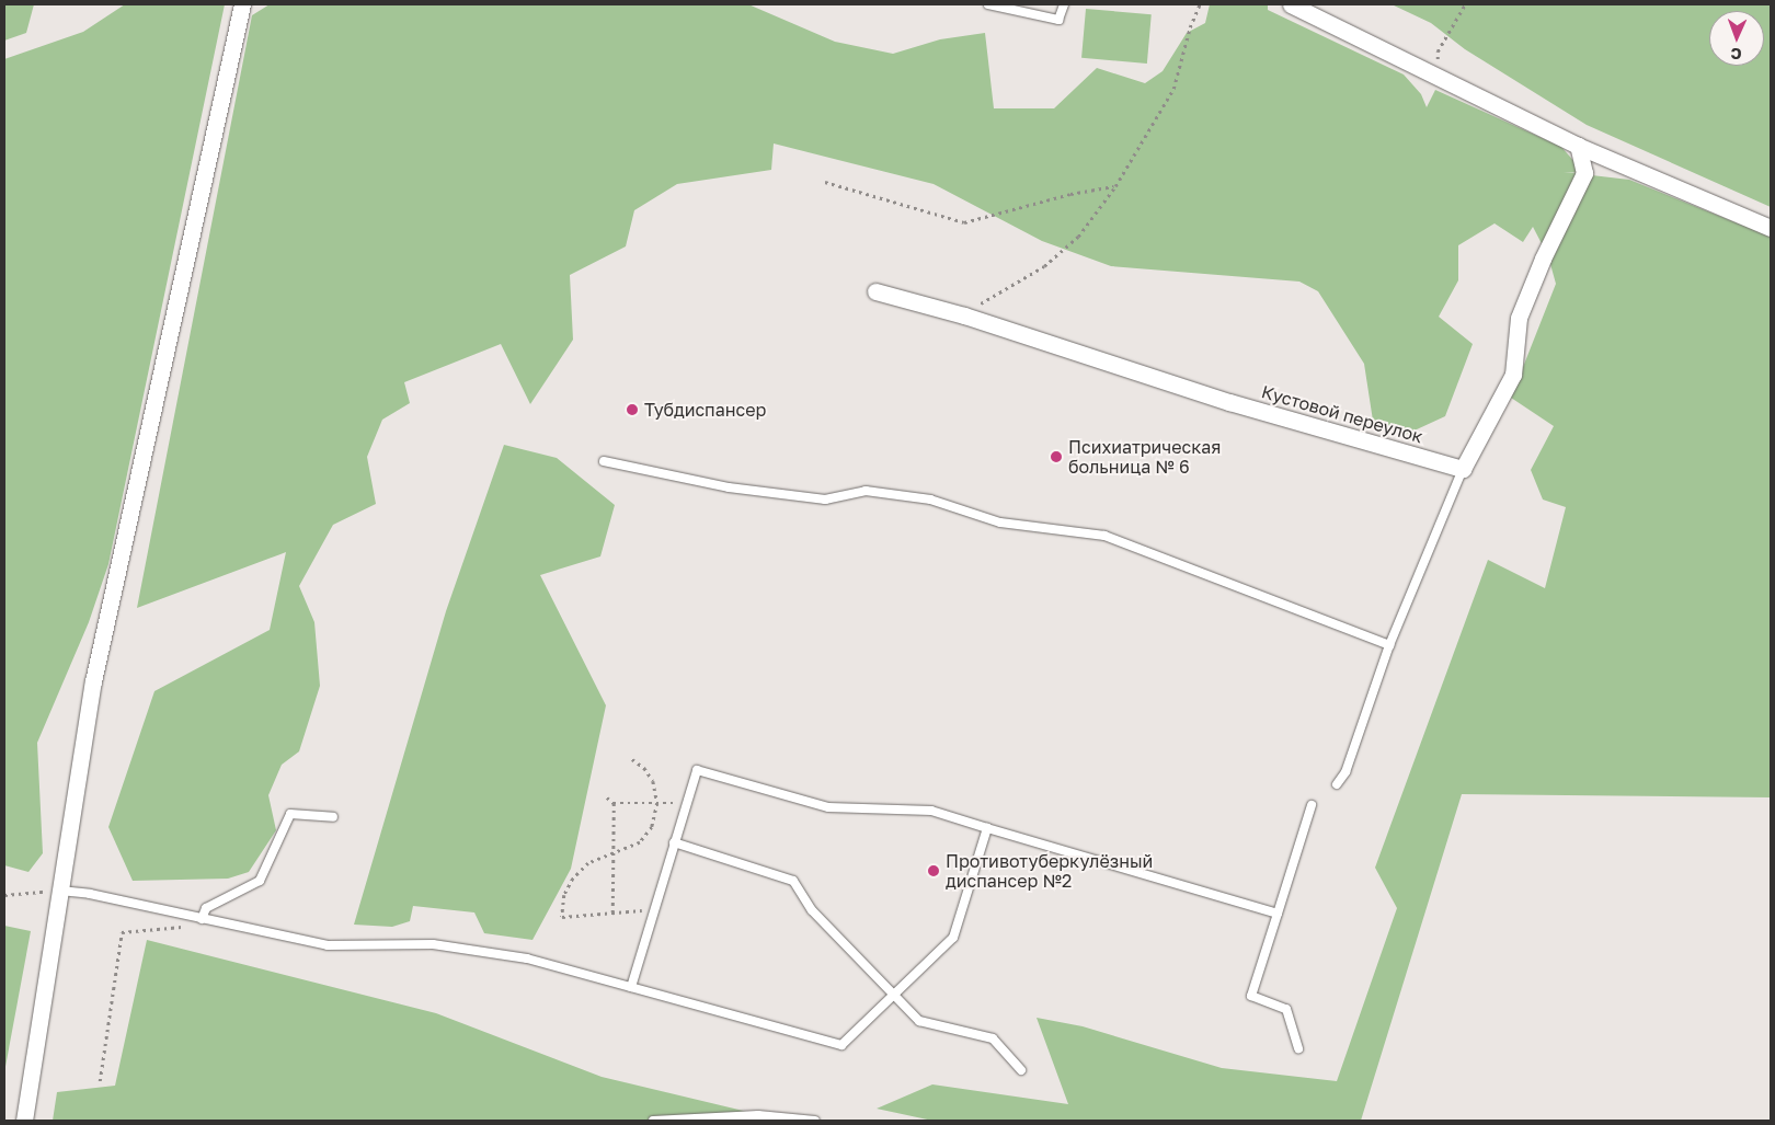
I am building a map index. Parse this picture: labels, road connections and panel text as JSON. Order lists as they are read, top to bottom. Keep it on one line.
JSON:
{"streets":{"street":["Кустовой переулок"]},"places":["Тубдиспансер","Психиатрическая больница № 6","Противотуберкулёзный диспансер №2"],"north":"bottom"}
